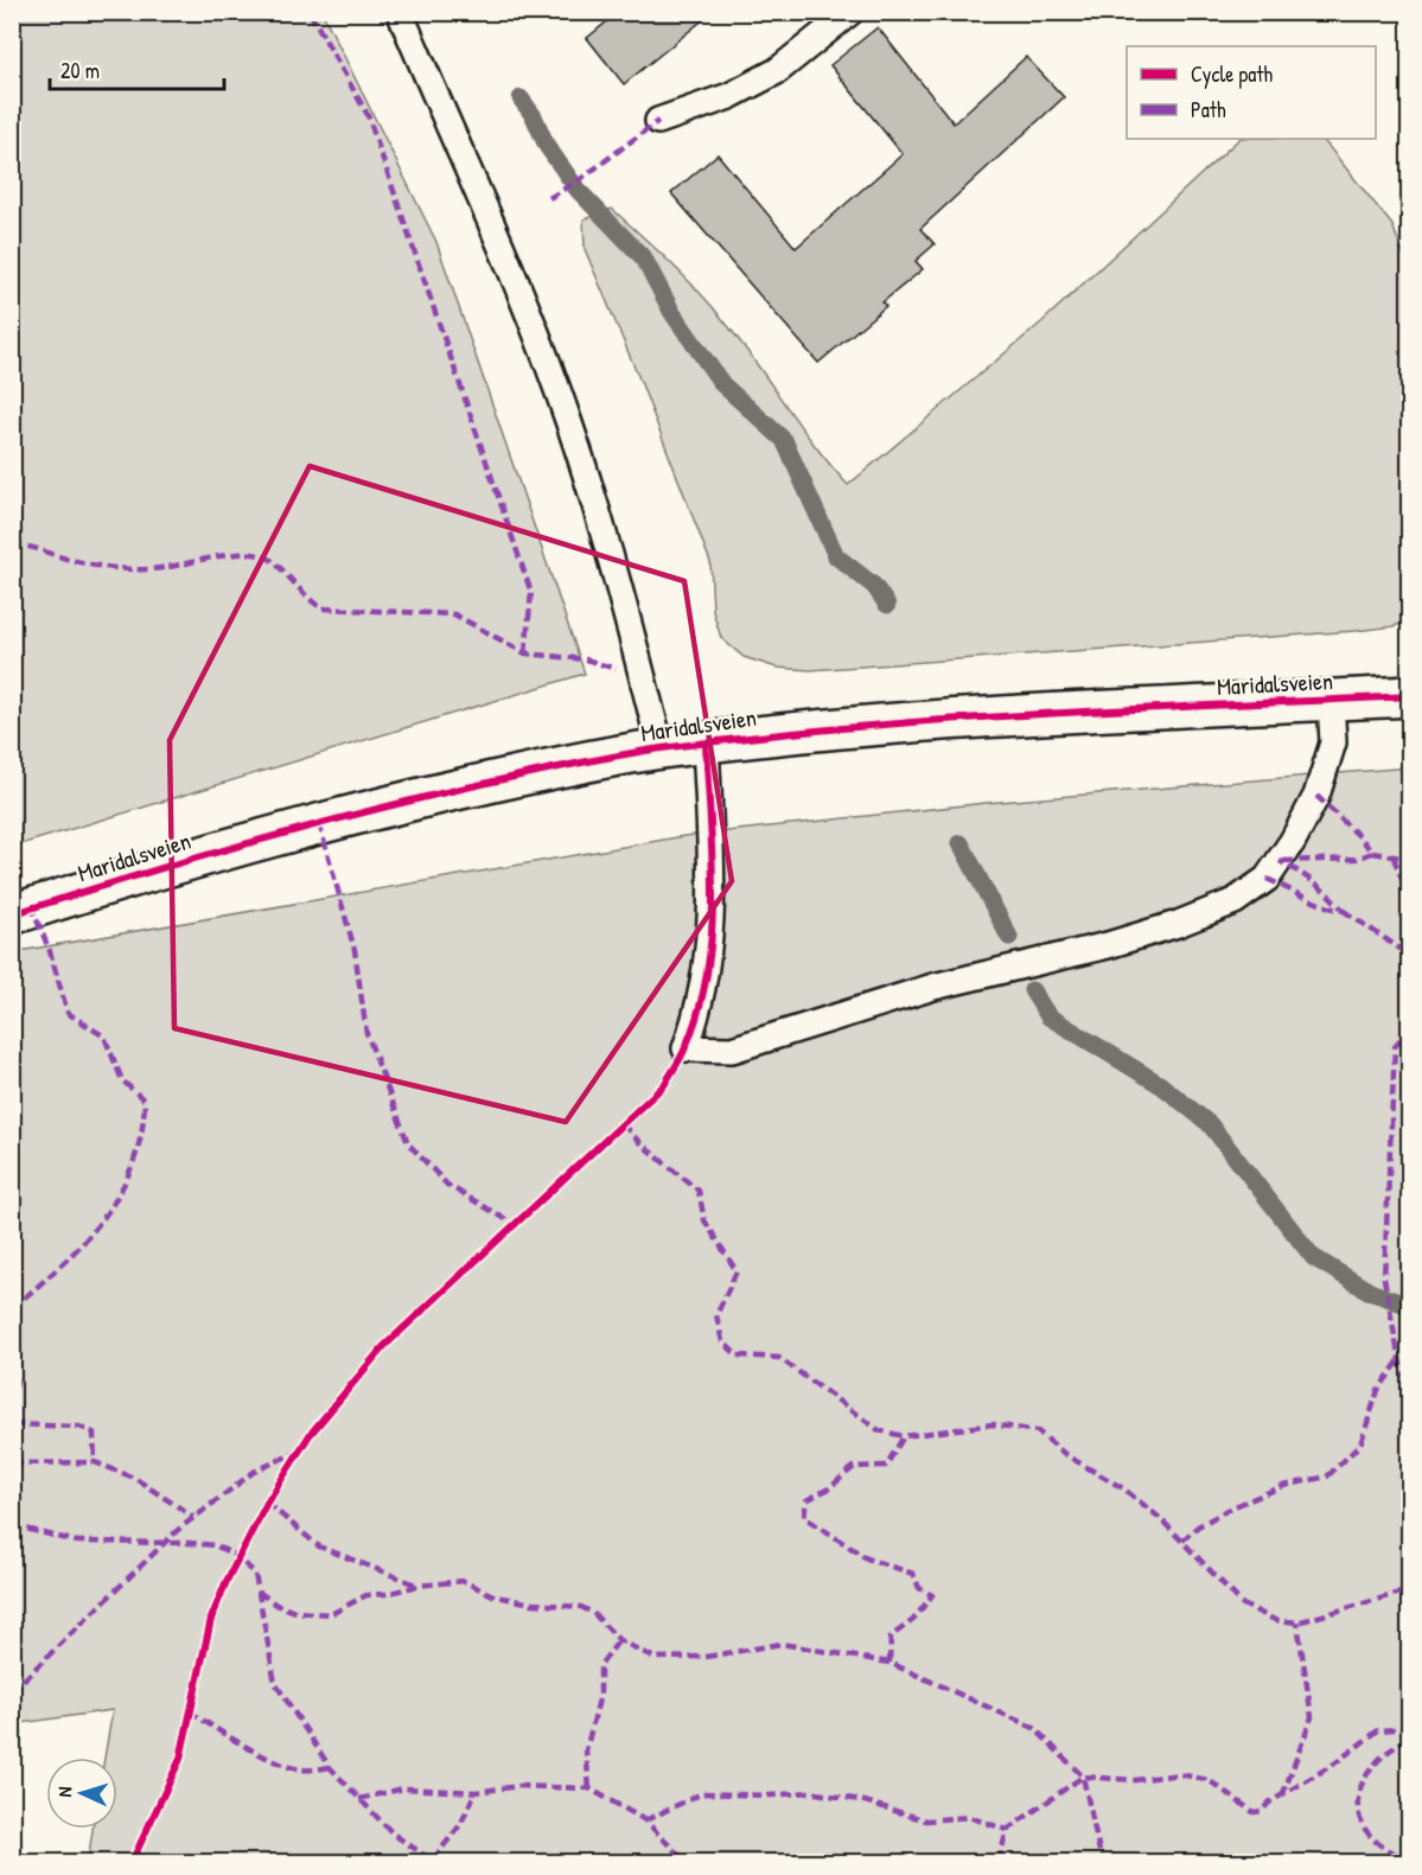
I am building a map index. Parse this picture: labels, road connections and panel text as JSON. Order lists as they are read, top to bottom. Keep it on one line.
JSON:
{"streets":{"street":["Maridalsveien"]},"legend":["Cycle path","Path"],"scale_bar":"20 m","north":"left"}
